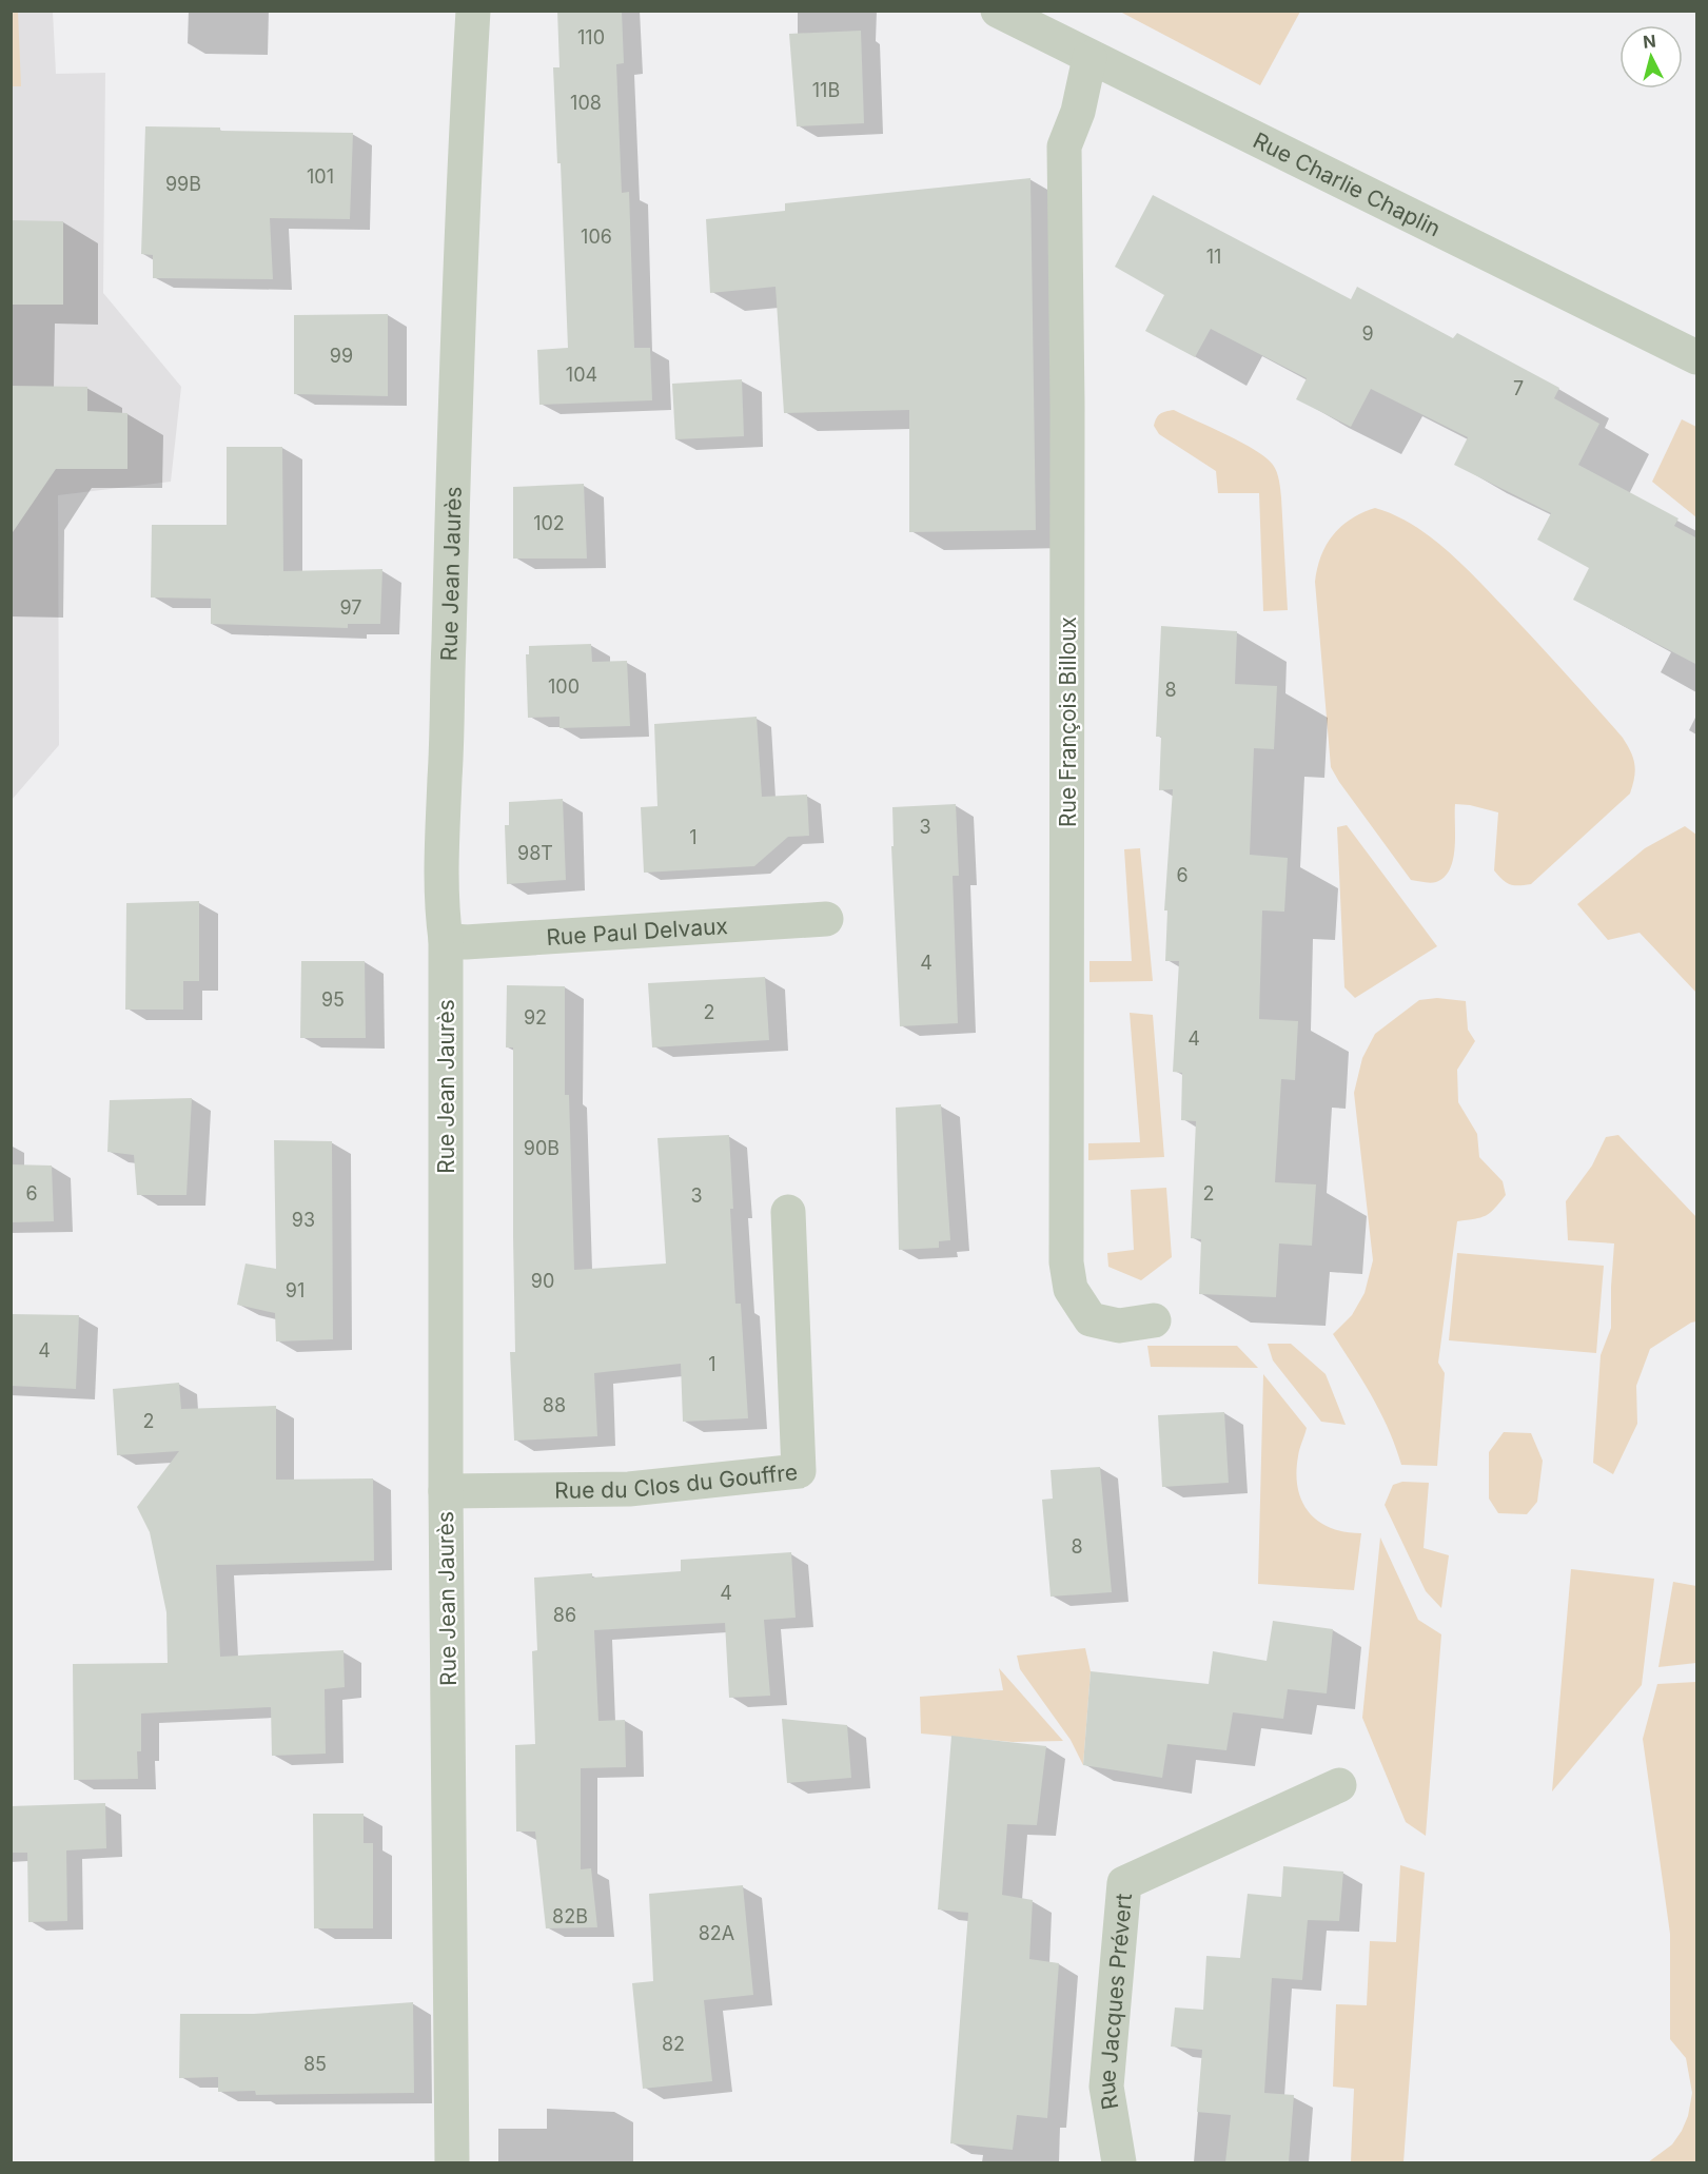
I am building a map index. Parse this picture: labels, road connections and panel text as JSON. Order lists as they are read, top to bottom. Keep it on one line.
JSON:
{"streets":{"street":["Rue Charlie Chaplin","Rue Jean Jaurès","Rue François Billoux","Rue Paul Delvaux","Rue du Clos du Gouffre","Rue Jacques Prévert"]},"crossings":[["Rue Charlie Chaplin","Rue François Billoux"],["Rue Jean Jaurès","Rue Paul Delvaux"],["Rue Jean Jaurès","Rue du Clos du Gouffre"]],"house_numbers":["110","11B","108","101","99B","106","11","9","99","104","7","102","97","100","8","3","1","98T","6","4","95","2","92","4","90B","6","2","3","93","90","91","4","1","88","2","8","4","86","82B","82A","82","85"],"north":"top"}
